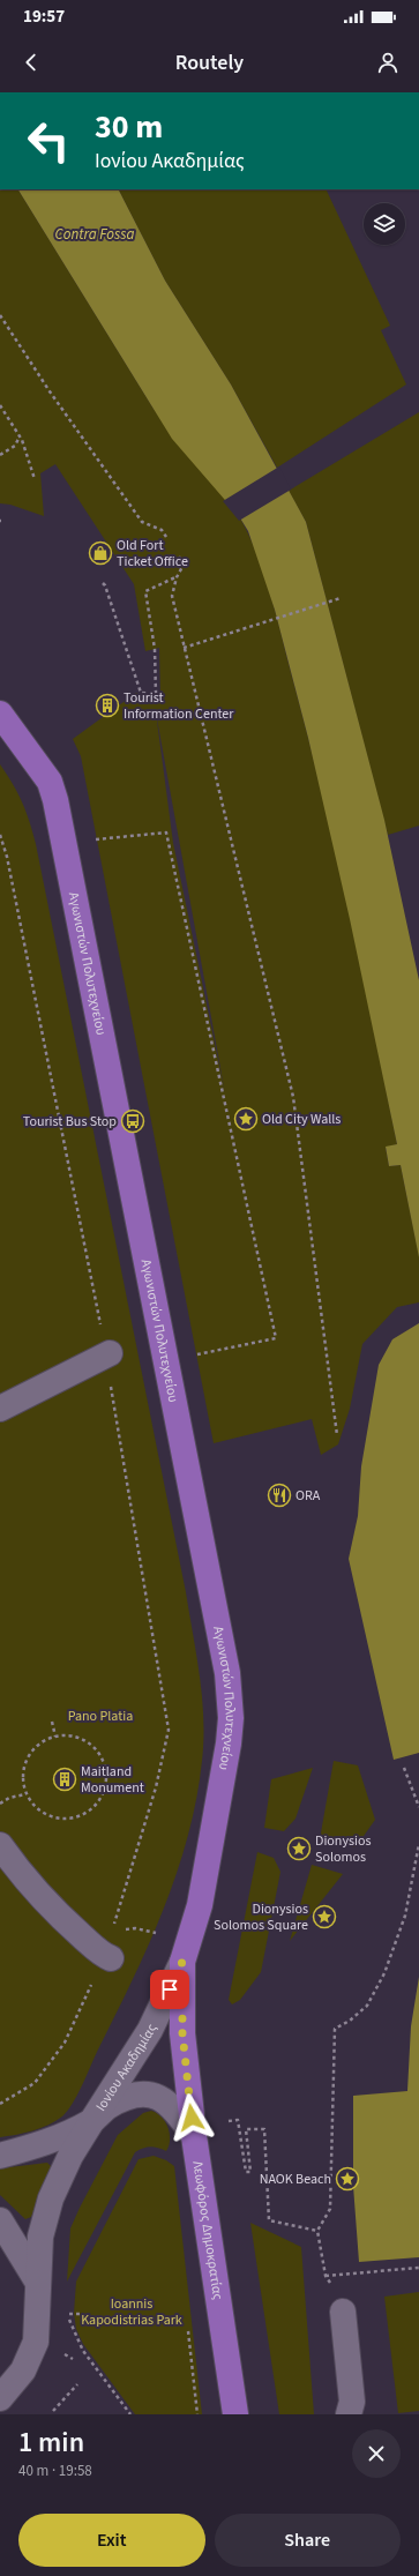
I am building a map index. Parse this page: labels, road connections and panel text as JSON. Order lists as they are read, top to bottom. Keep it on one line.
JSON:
{"streets":{"main road":["Αγωνιστών Πολυτεχνείου","Λεωφόρος Δημοκρατίας"],"street":["Ιονίου Ακαδημίας"]},"crossings":[["Αγωνιστών Πολυτεχνείου","Ιονίου Ακαδημίας"],["Αγωνιστών Πολυτεχνείου","Λεωφόρος Δημοκρατίας"],["Ιονίου Ακαδημίας","Λεωφόρος Δημοκρατίας"]],"water":["Contra Fossa"],"parks":["Pano Platia","Ioannis Kapodistrias Park"],"places":{"shop":["Old Fort Ticket Office"],"building":["Tourist Information Center","Maitland Monument"],"place":["Old City Walls","Dionysios Solomos","Dionysios Solomos Square","NAOK Beach"],"bus stop":["Tourist Bus Stop"],"restaurant":["ORA"]},"page":{"status":"19:57","header":"Routely","turn":["30 m","Ιονίου Ακαδημίας"],"heading":["1 min","40 m · 19:58"],"buttons":["Exit","Share"]}}
